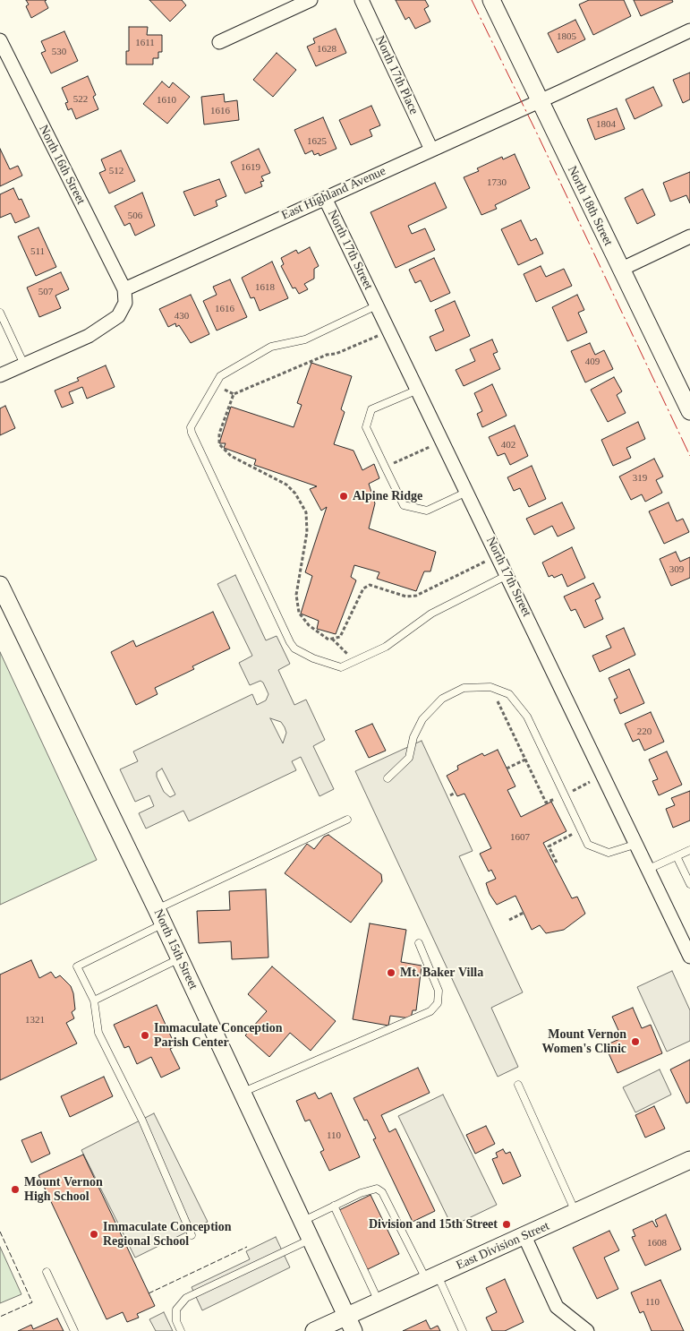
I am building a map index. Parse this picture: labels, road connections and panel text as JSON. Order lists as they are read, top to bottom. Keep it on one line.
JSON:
{"streets":{"street":["North 17th Place","North 16th Street","East Highland Avenue","North 18th Street","North 17th Street","North 15th Street","East Division Street"]},"crossings":[["North 17th Place","East Highland Avenue"],["North 16th Street","East Highland Avenue"],["East Highland Avenue","North 18th Street"],["East Highland Avenue","North 17th Street"],["North 15th Street","East Division Street"]],"places":["Alpine Ridge","Mt. Baker Villa","Immaculate Conception Parish Center","Mount Vernon Women's Clinic","Mount Vernon High School","Division and 15th Street","Immaculate Conception Regional School"],"house_numbers":["1805","1611","1628","530","522","1610","1616","1804","1625","1619","512","1730","506","511","1618","507","1616","430","409","402","319","309","220","1607","1321","110","1608","110"]}
